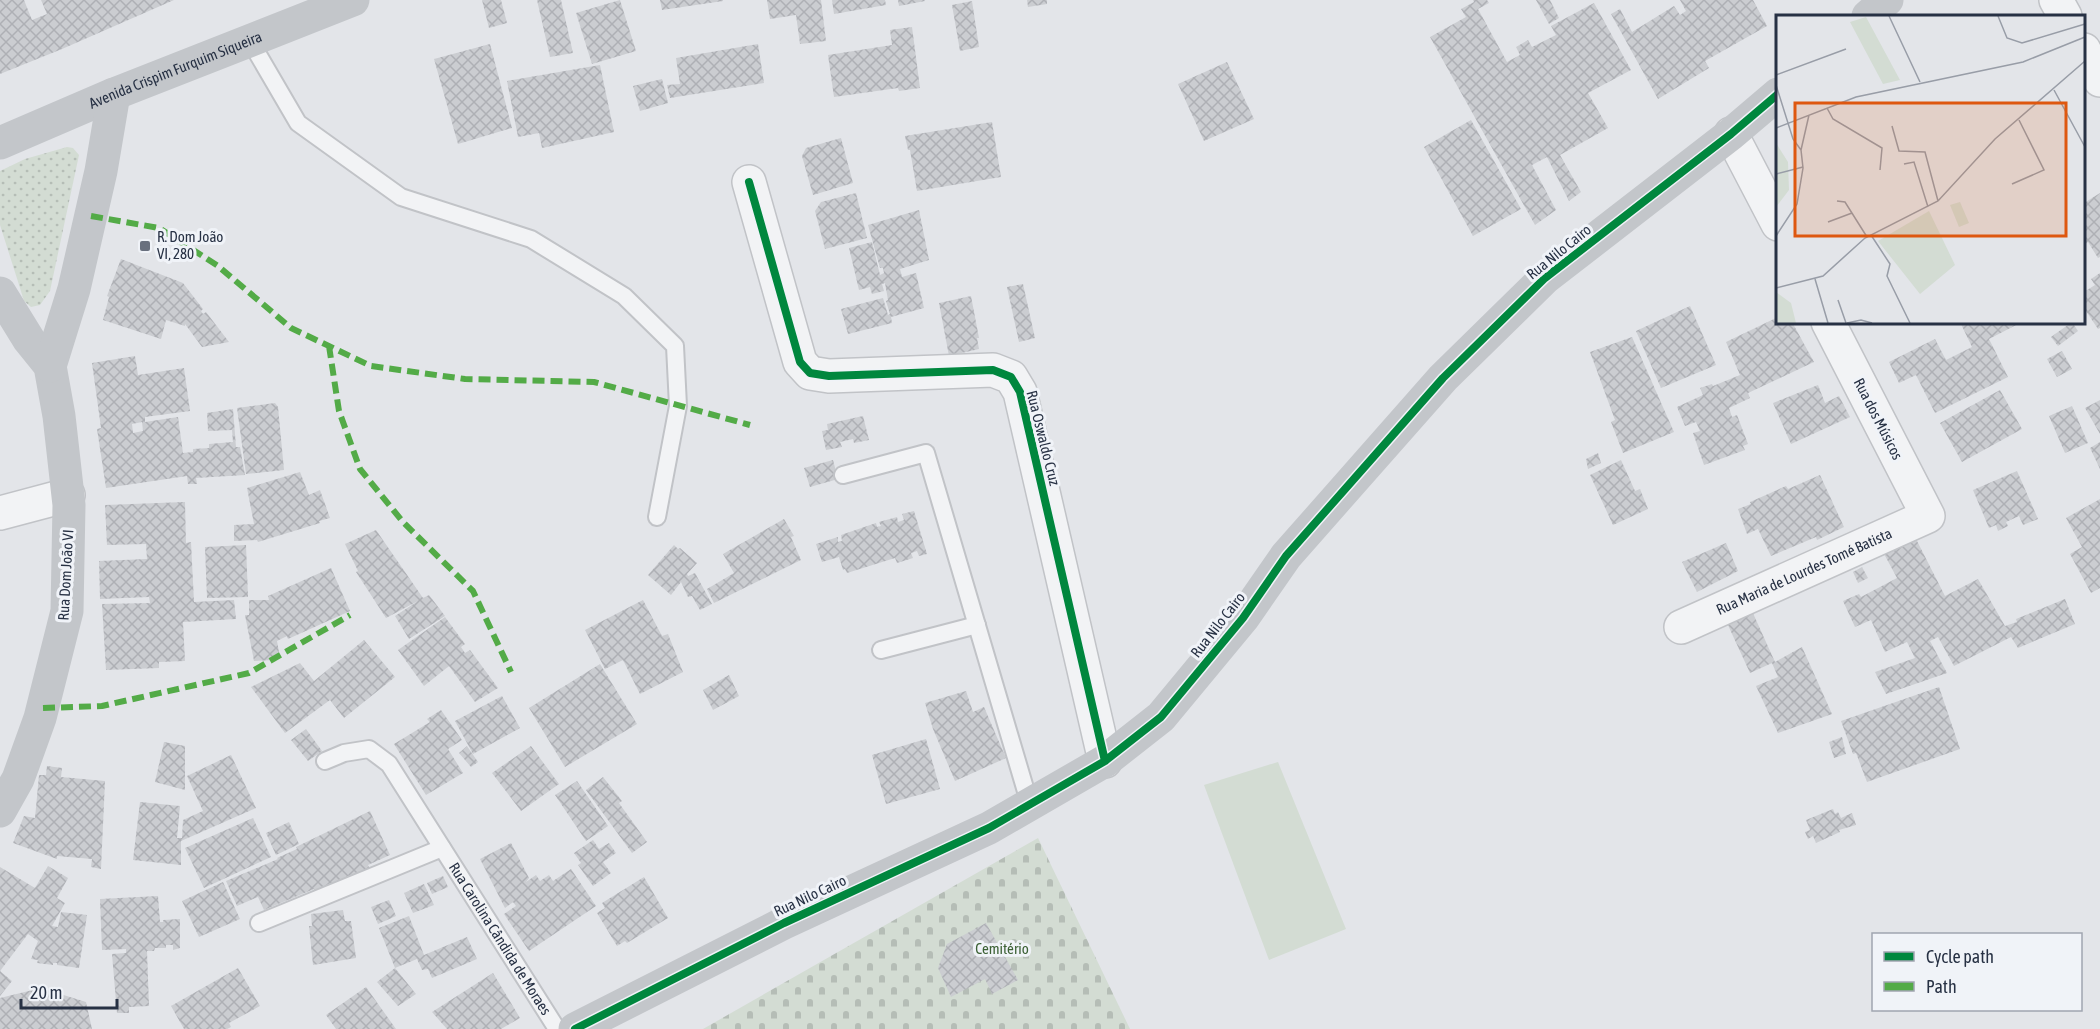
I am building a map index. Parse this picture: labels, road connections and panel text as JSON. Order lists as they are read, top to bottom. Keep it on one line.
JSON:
{"streets":{"street":["Avenida Crispim Furquim Siqueira","Rua Nilo Cairo","Rua dos Músicos","Rua Oswaldo Cruz","Rua Maria de Lourdes Tomé Batista","Rua Dom João VI"],"lane":["Rua Carolina Cândida de Moraes"]},"crossings":[["Avenida Crispim Furquim Siqueira","Rua Dom João VI"],["Rua Nilo Cairo","Rua Oswaldo Cruz"],["Rua Nilo Cairo","Rua Carolina Cândida de Moraes"],["Rua dos Músicos","Rua Maria de Lourdes Tomé Batista"]],"parks":["Cemitério"],"places":{"transit":["R. Dom João VI, 280"]},"legend":["Cycle path","Path"],"scale_bar":"20 m"}
